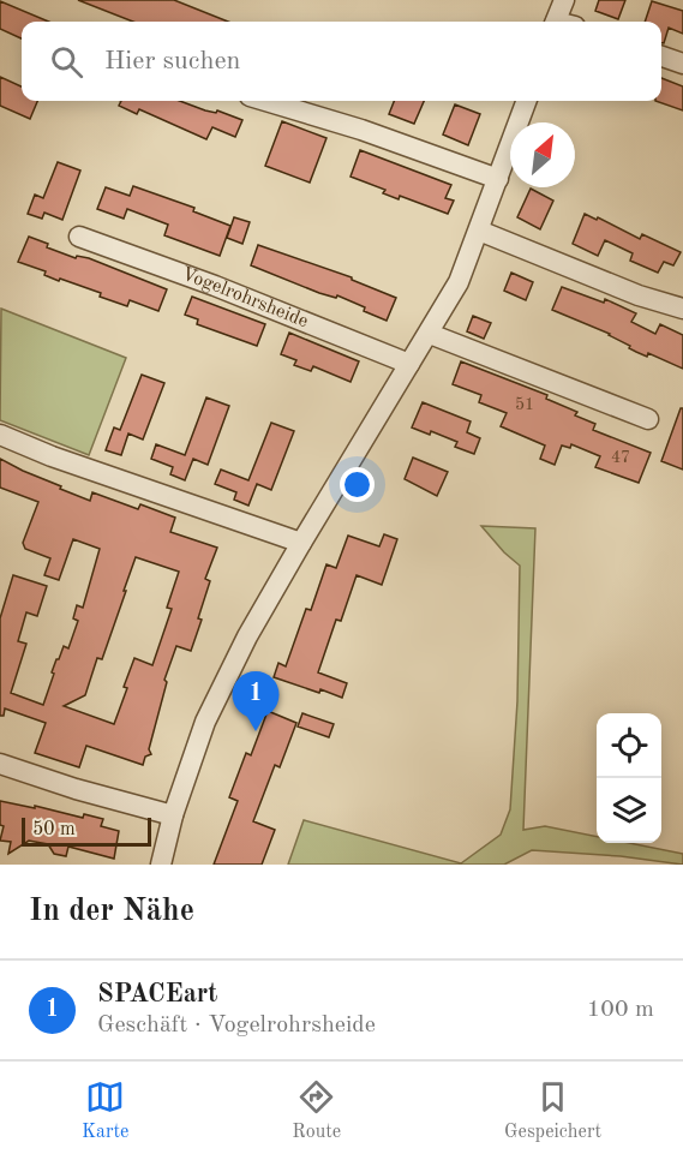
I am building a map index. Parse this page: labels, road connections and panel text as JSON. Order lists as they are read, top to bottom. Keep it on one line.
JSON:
{"streets":{"street":["Vogelrohrsheide"]},"house_numbers":["51","47"],"scale_bar":"50 m","north":"top right","page":{"search":"Hier suchen","pins":"1","scale":"50 m","heading":"In der Nähe","list":[{"mark":"1","name":"SPACEart","note":"Geschäft · Vogelrohrsheide","value":"100 m"}],"nav":["Karte","Route","Gespeichert"]}}
